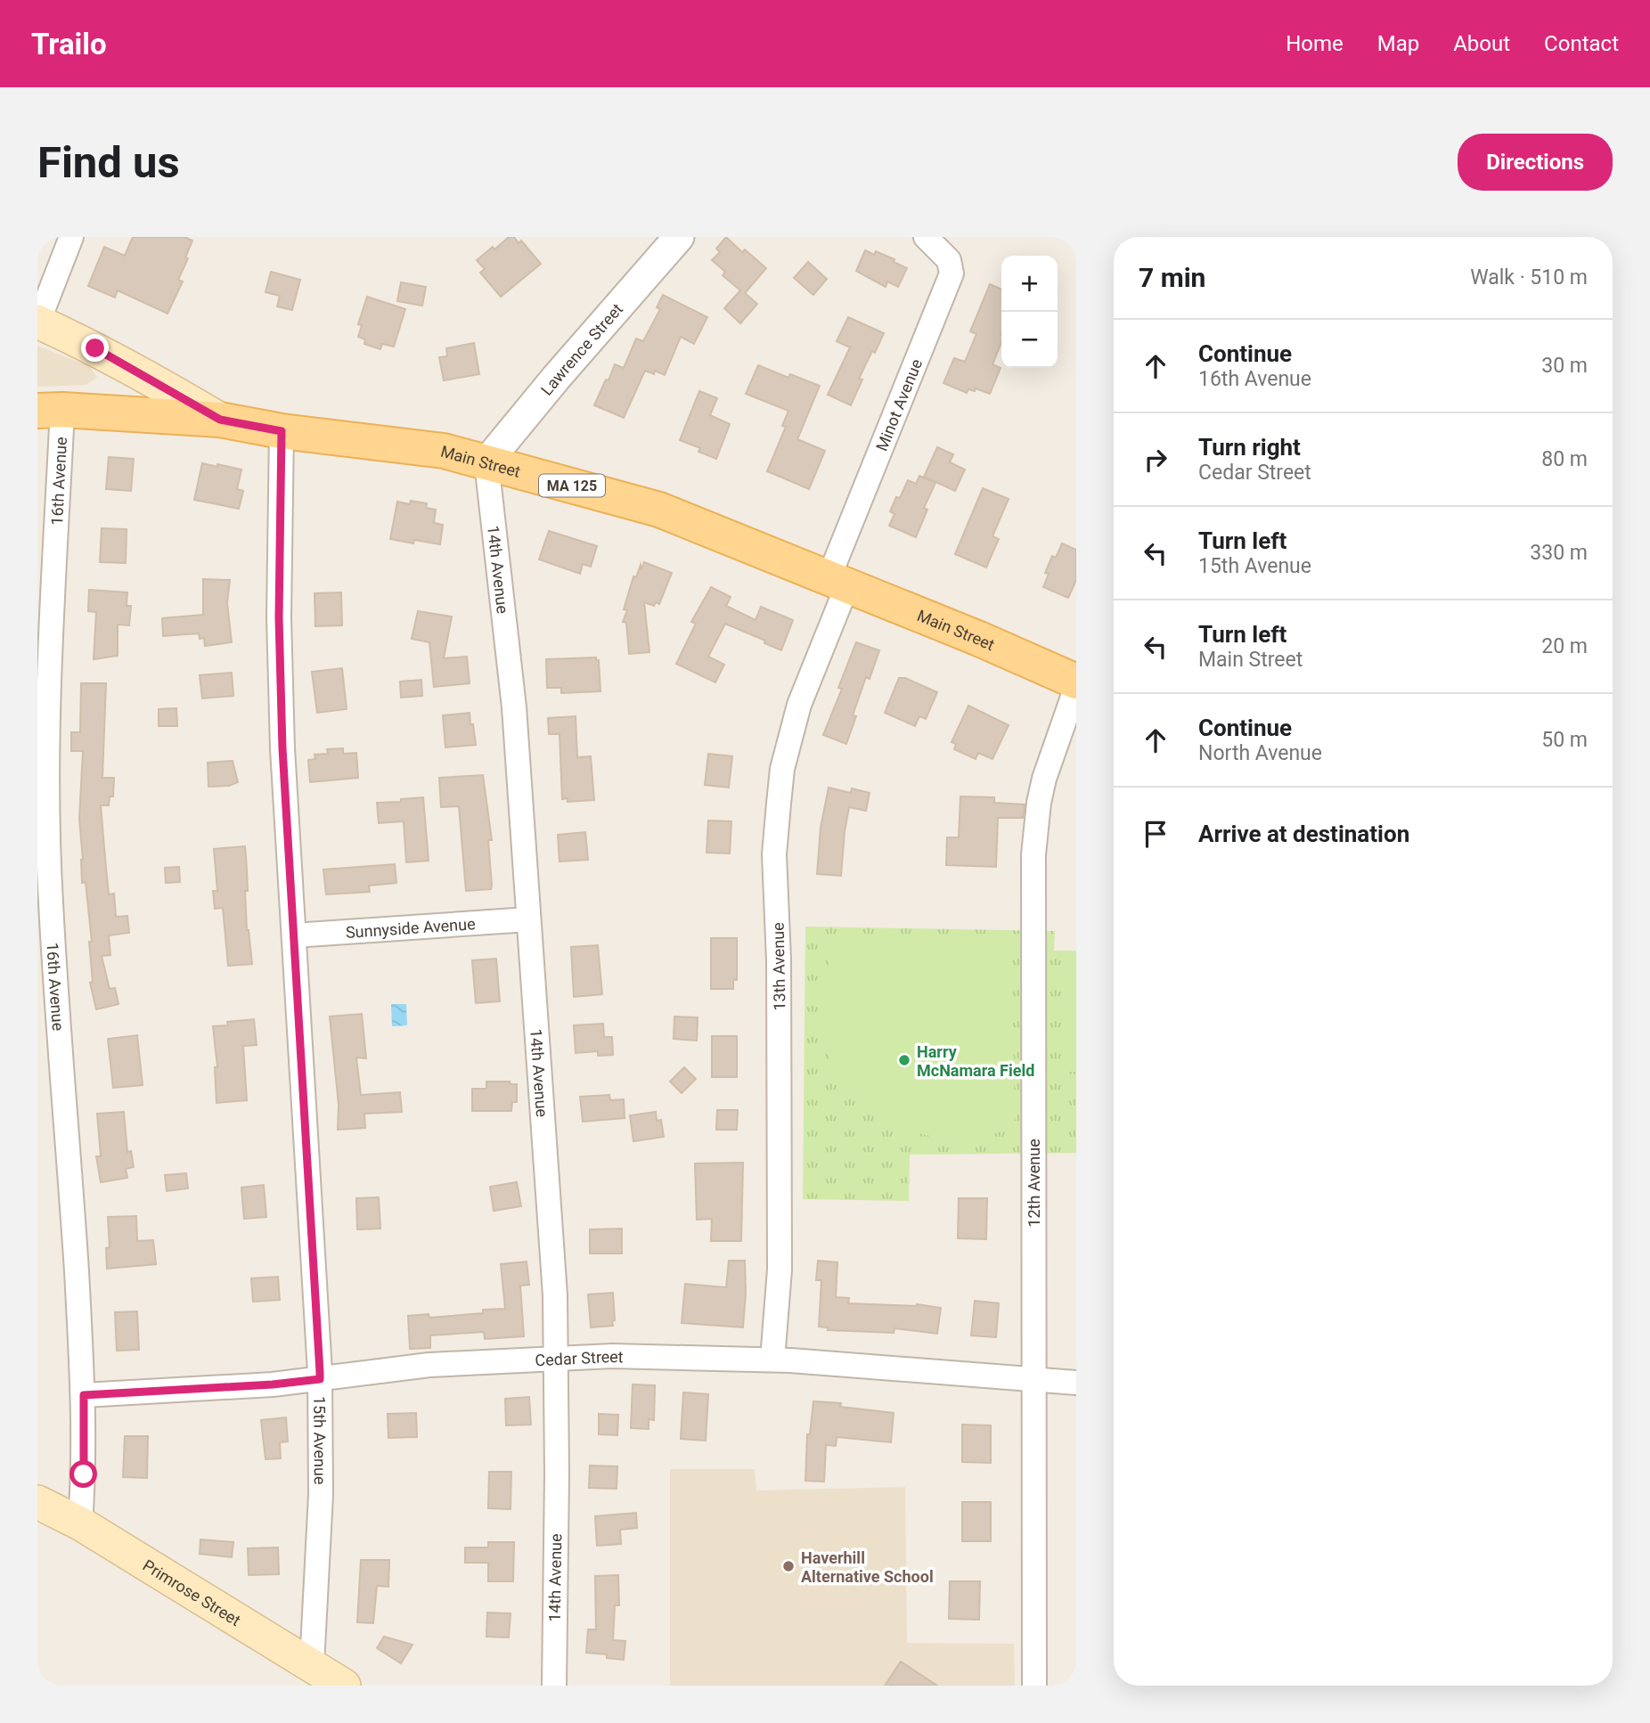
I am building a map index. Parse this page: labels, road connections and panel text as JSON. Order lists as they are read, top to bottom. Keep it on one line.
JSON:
{"streets":{"main road":["Main Street","MA 125","Primrose Street"],"street":["Lawrence Street","Minot Avenue","16th Avenue","14th Avenue","Sunnyside Avenue","13th Avenue","12th Avenue","Cedar Street","15th Avenue"]},"crossings":[["Lawrence Street","Main Street"],["Lawrence Street","14th Avenue"],["Minot Avenue","Main Street"],["Minot Avenue","13th Avenue"],["Main Street","16th Avenue"],["Main Street","14th Avenue"],["Main Street","13th Avenue"],["Main Street","15th Avenue"],["16th Avenue","Cedar Street"],["16th Avenue","Primrose Street"],["14th Avenue","Sunnyside Avenue"],["14th Avenue","Cedar Street"],["Sunnyside Avenue","15th Avenue"],["13th Avenue","Cedar Street"],["12th Avenue","Cedar Street"],["Cedar Street","15th Avenue"],["15th Avenue","Primrose Street"]],"places":["Harry McNamara Field","Haverhill Alternative School"],"page":{"header":"Trailo","nav":["Home","Map","About","Contact"],"buttons":"Directions","title":"Find us","heading":["7 min","Walk · 510 m"],"map_buttons":["+","−"],"list":[["Continue","16th Avenue","30 m"],["Turn right","Cedar Street","80 m"],["Turn left","15th Avenue","330 m"],["Turn left","Main Street","20 m"],["Continue","North Avenue","50 m"],"Arrive at destination"]}}
